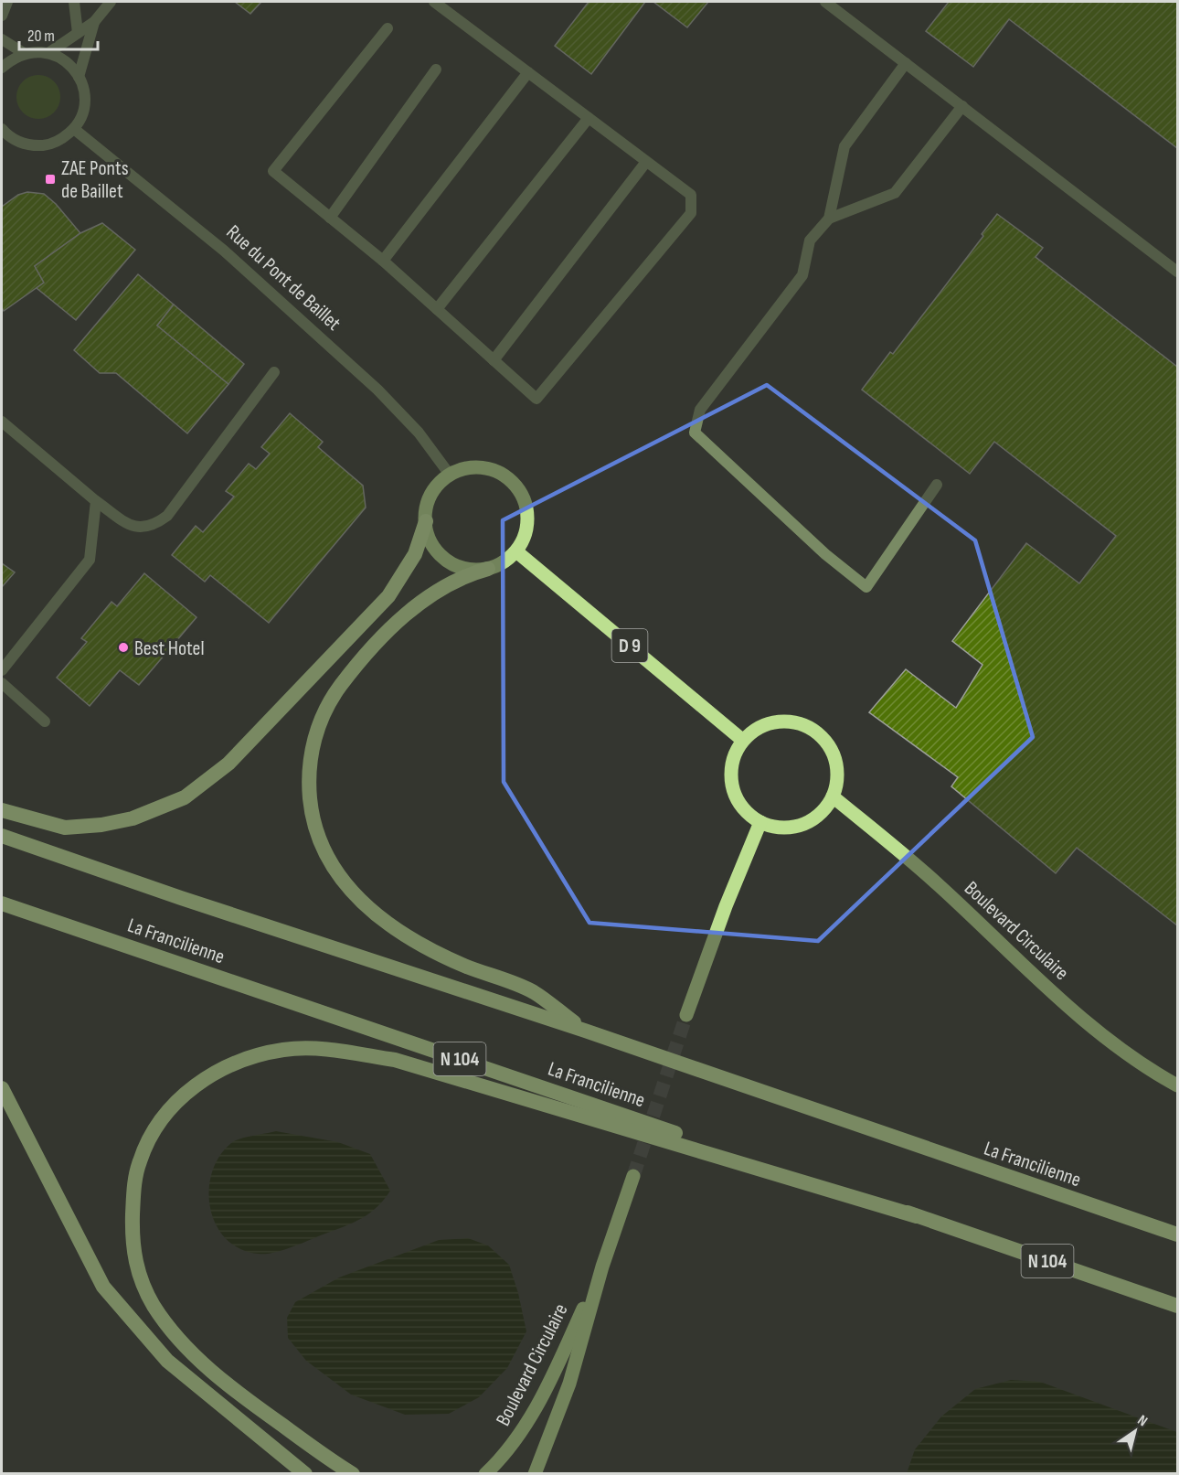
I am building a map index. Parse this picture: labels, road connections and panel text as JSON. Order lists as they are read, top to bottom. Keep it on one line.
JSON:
{"streets":{"highway":["La Francilienne","N 104"],"main road":["D 9","Boulevard Circulaire"],"street":["Rue du Pont de Baillet"]},"crossings":[["Rue du Pont de Baillet","D 9"],["D 9","Boulevard Circulaire"]],"places":{"transit":["ZAE Ponts de Baillet"],"other":["Best Hotel"]},"scale_bar":"20 m","north":"top right"}
